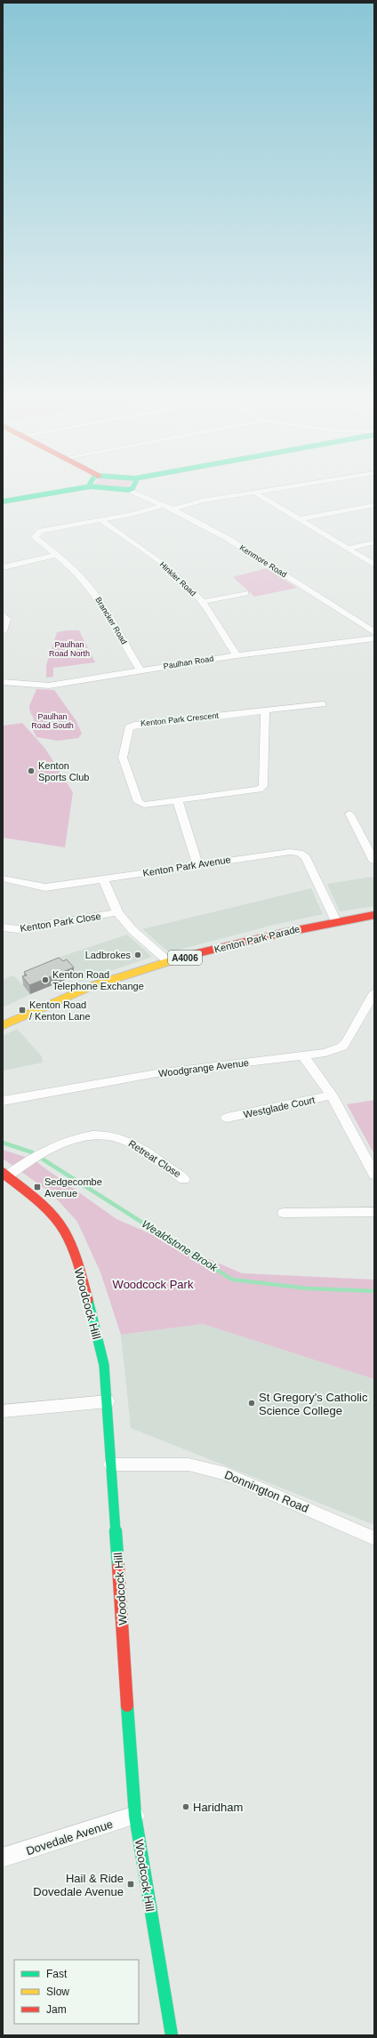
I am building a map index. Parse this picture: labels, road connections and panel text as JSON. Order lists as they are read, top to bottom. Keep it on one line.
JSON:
{"streets":{"street":["Kenmore Road","Hinkler Road","Brancker Road","Paulhan Road","Kenton Park Crescent","Kenton Park Avenue","Kenton Park Close","Kenton Park Parade","A4006","Woodgrange Avenue","Westglade Court","Retreat Close","Woodcock Hill","Donnington Road","Dovedale Avenue"]},"crossings":[["Kenmore Road","Brancker Road"],["Kenmore Road","Paulhan Road"],["Hinkler Road","Brancker Road"],["Hinkler Road","Paulhan Road"],["Brancker Road","Paulhan Road"],["Kenton Park Avenue","Kenton Park Parade"],["Retreat Close","Woodcock Hill"],["Woodcock Hill","Donnington Road"],["Woodcock Hill","Dovedale Avenue"]],"water":["Wealdstone Brook"],"parks":["Paulhan Road North","Paulhan Road South","Woodcock Park"],"places":{"other":["Kenton Sports Club","Ladbrokes","Kenton Road Telephone Exchange","St Gregory's Catholic Science College","Haridham"],"transit":["Kenton Road / Kenton Lane","Sedgecombe Avenue","Hail & Ride Dovedale Avenue"]},"legend":["Fast","Slow","Jam"]}
